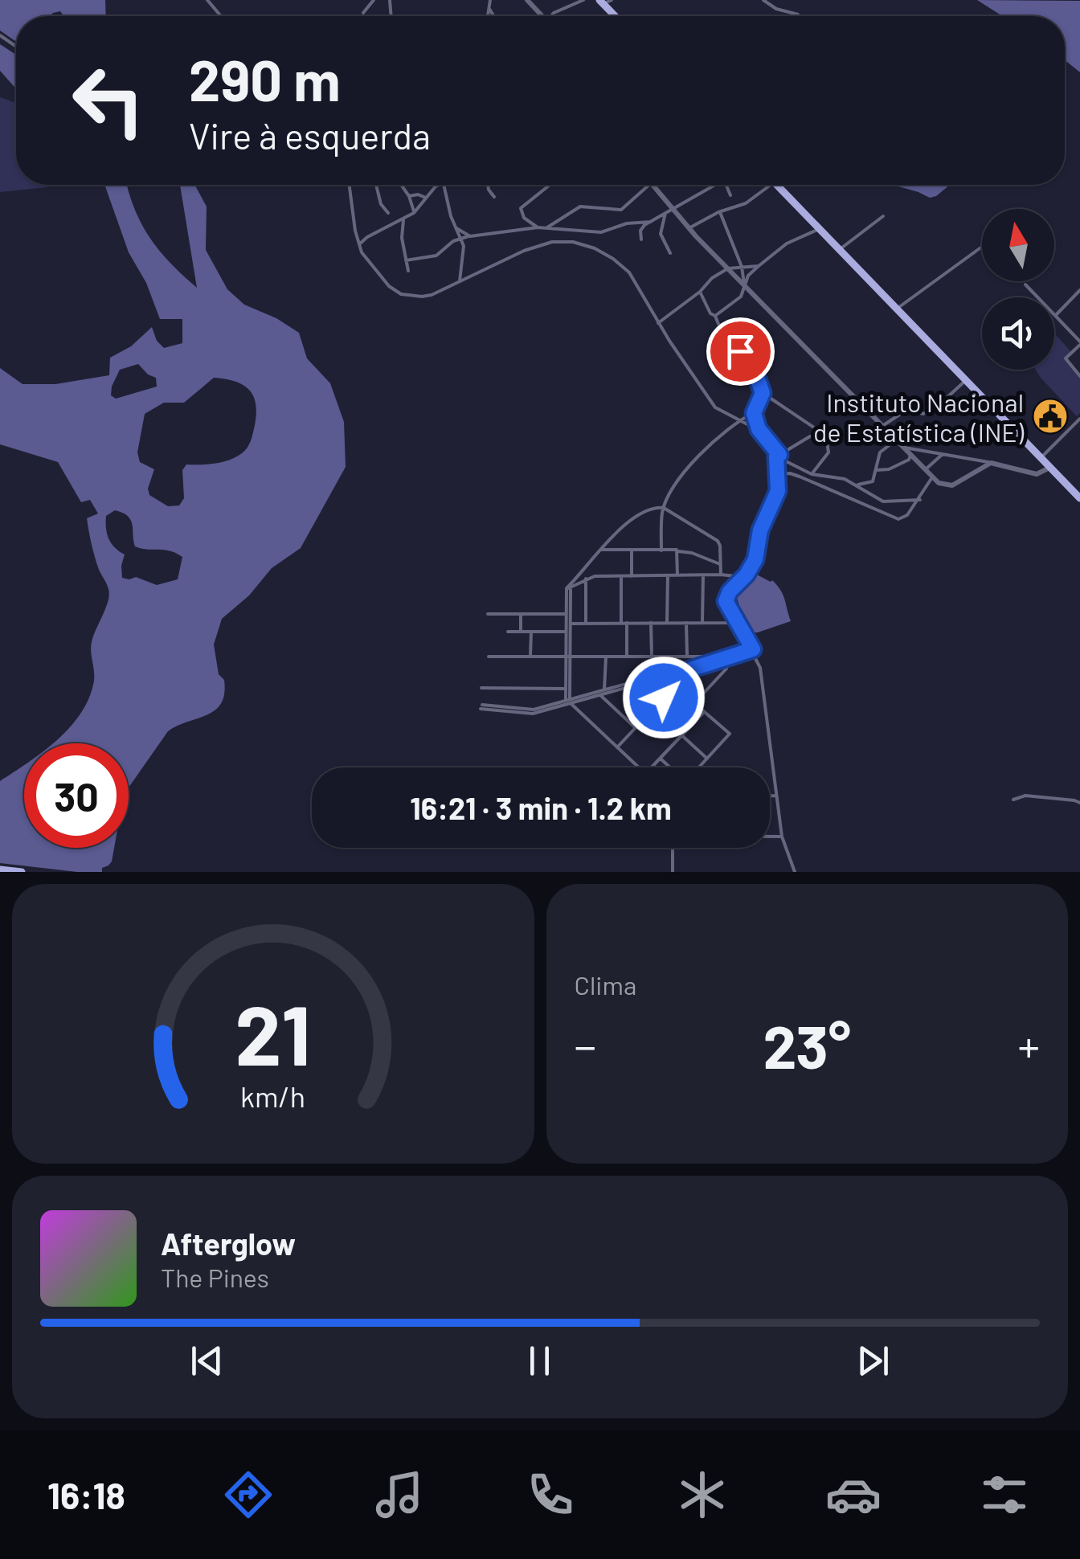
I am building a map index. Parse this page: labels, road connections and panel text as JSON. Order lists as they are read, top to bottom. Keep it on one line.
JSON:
{"places":{"public building":["Instituto Nacional de Estatística (INE)"]},"north":"top","page":{"turn":["290 m","Vire à esquerda"],"limit":"30","trip":"16:21 · 3 min · 1.2 km","tile":"Clima","heat":["−","23°","+"],"song":["Afterglow","The Pines"],"tabs":"16:18","gauge":["21","km/h"]}}
